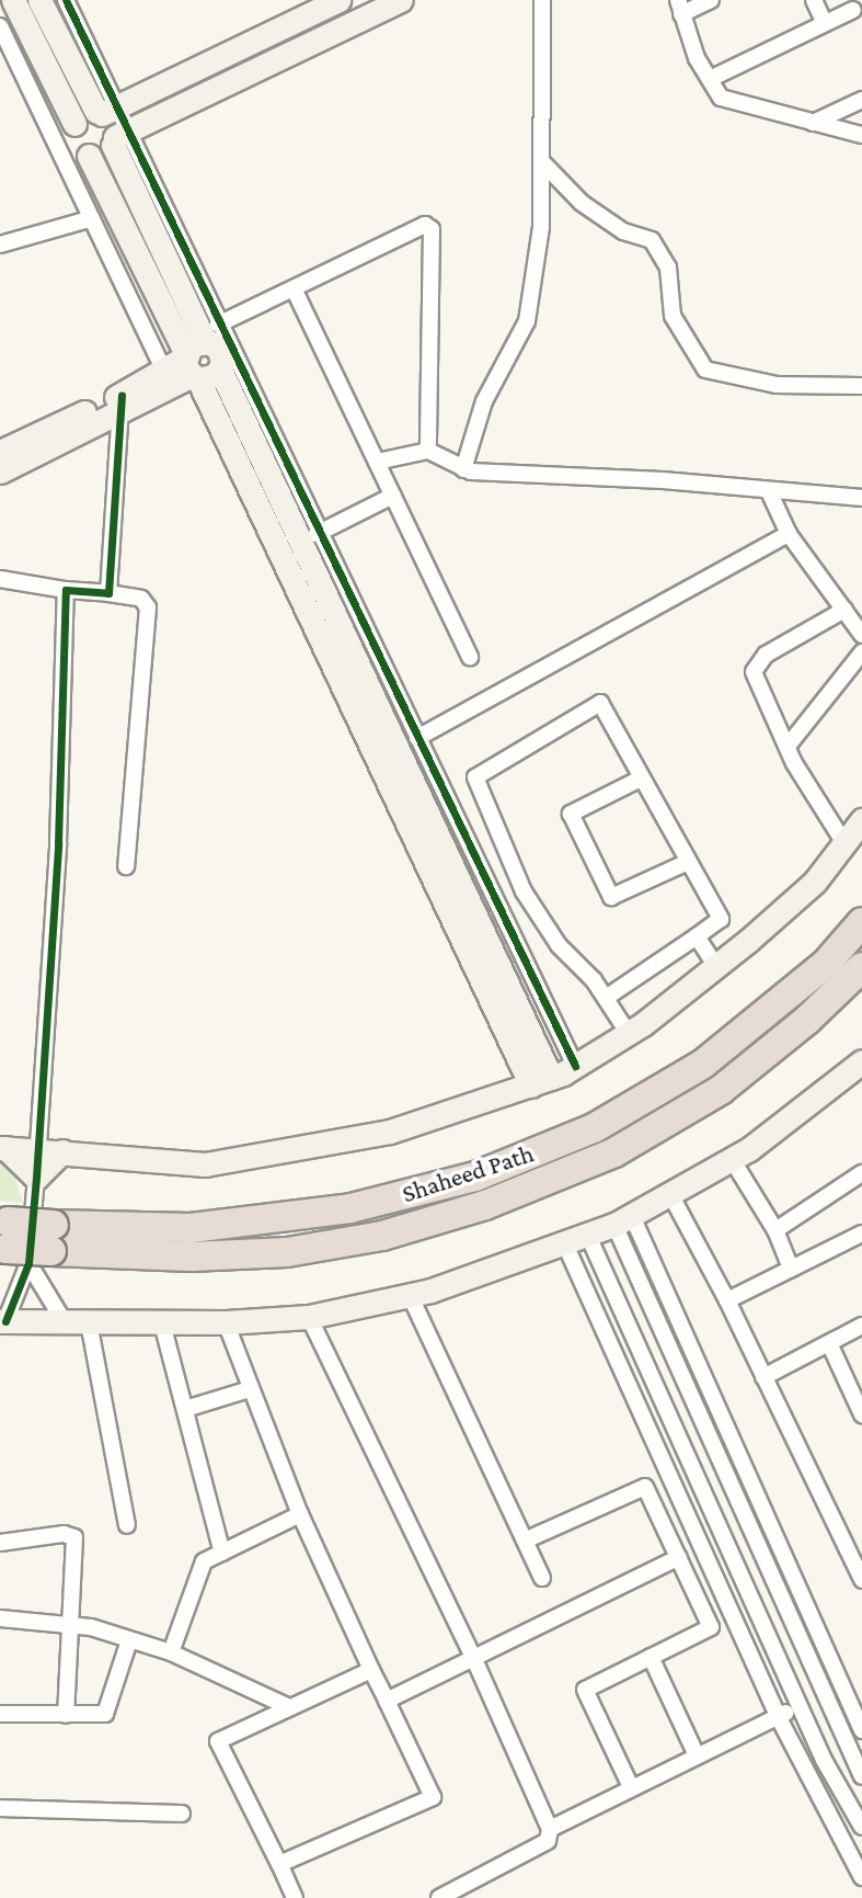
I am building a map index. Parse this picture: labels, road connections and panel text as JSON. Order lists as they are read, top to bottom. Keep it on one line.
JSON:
{"streets":{"highway":["Shaheed Path"]}}
